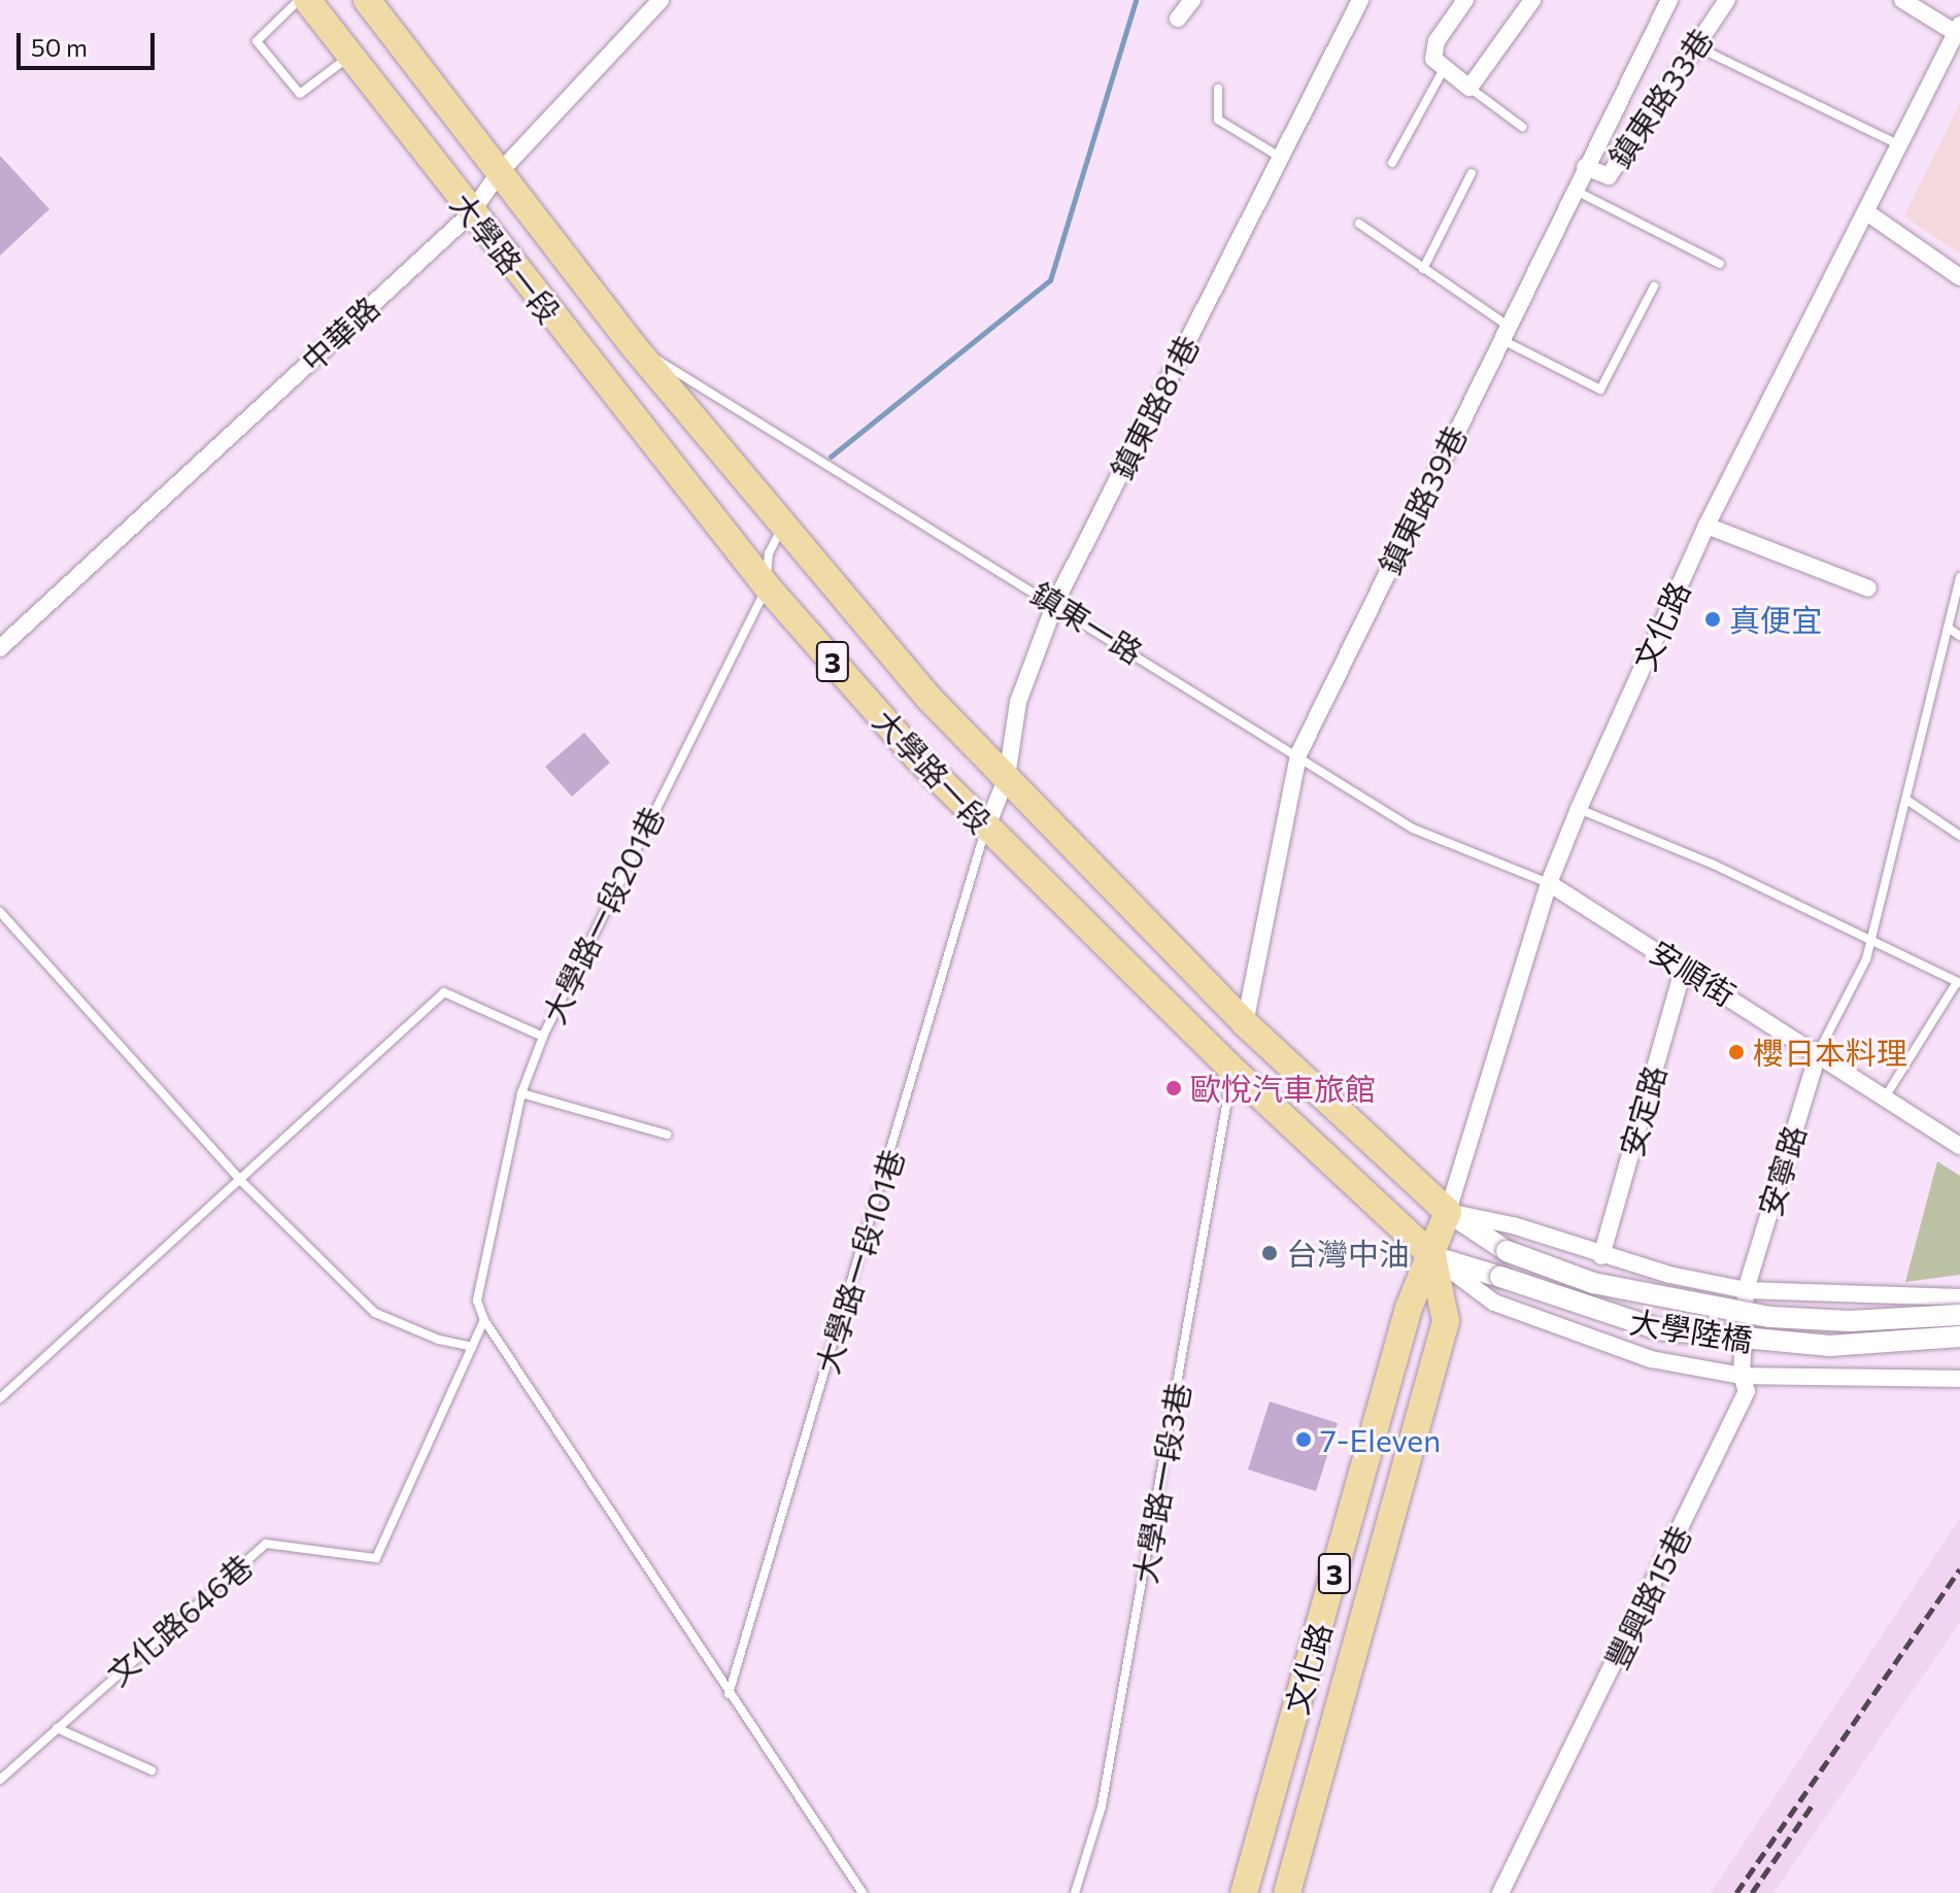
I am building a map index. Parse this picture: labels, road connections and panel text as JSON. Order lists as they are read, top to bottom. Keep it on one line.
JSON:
{"streets":{"main road":["大學路一段","文化路","3"],"street":["鎮東路33巷","中華路","鎮東路81巷","鎮東路39巷","安順街","安定路","安寧路","大學陸橋","豐興路15巷"],"lane":["鎮東一路","大學路一段201巷","大學路一段101巷","大學路一段3巷","文化路646巷"]},"crossings":[["鎮東路33巷","鎮東路39巷"],["大學路一段","中華路"],["大學路一段","鎮東路81巷"],["大學路一段","鎮東路39巷"],["大學路一段","鎮東一路"],["大學路一段","文化路"],["大學路一段","大學路一段201巷"],["大學路一段","大學路一段101巷"],["大學路一段","大學陸橋"],["大學路一段","大學路一段3巷"],["鎮東路81巷","鎮東一路"],["鎮東路81巷","大學路一段101巷"],["鎮東路39巷","鎮東一路"],["鎮東一路","文化路"],["鎮東一路","安順街"],["文化路","安順街"],["文化路","大學陸橋"],["大學路一段201巷","文化路646巷"],["安順街","安定路"],["安順街","安寧路"],["安寧路","豐興路15巷"]],"places":["真便宜","櫻日本料理","歐悅汽車旅館","台灣中油","7-Eleven"],"scale_bar":"50 m"}
